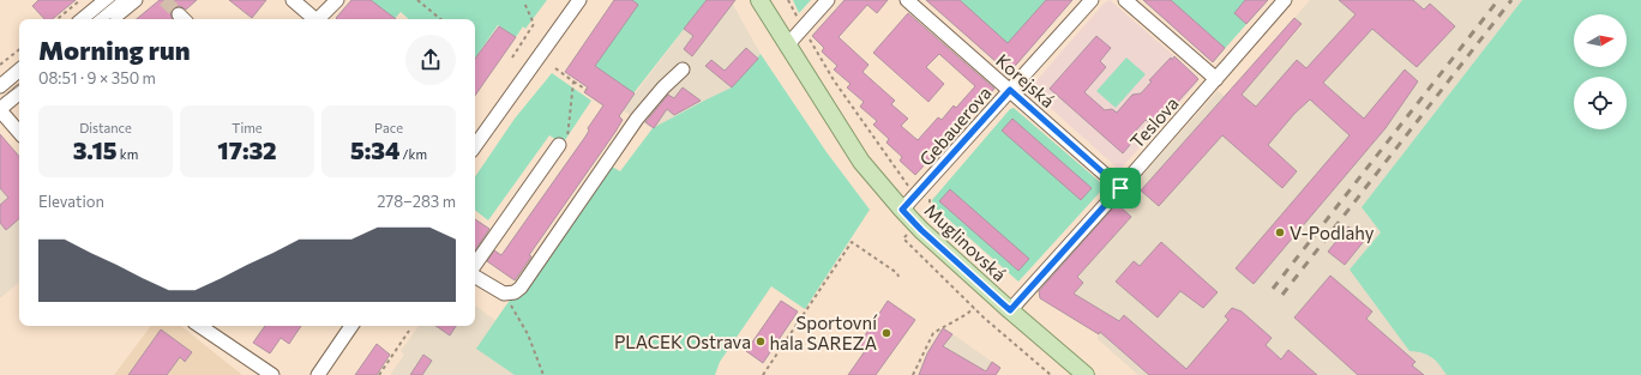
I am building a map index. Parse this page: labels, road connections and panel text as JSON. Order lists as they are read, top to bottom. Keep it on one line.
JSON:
{"streets":{"main road":["Muglinovská"],"street":["Korejská","Teslova","Gebauerova"]},"crossings":[["Korejská","Teslova"],["Korejská","Gebauerova"],["Teslova","Muglinovská"],["Gebauerova","Muglinovská"]],"places":["V-Podlahy","Sportovní hala SAREZA","PLACEK Ostrava"],"north":"right","page":{"heading":["Morning run","08:51 · 9 × 350 m"],"stats":[["Distance","3.15 km"],["Time","17:32"],["Pace","5:34 /km"]],"chart":["Elevation","278–283 m"]}}
